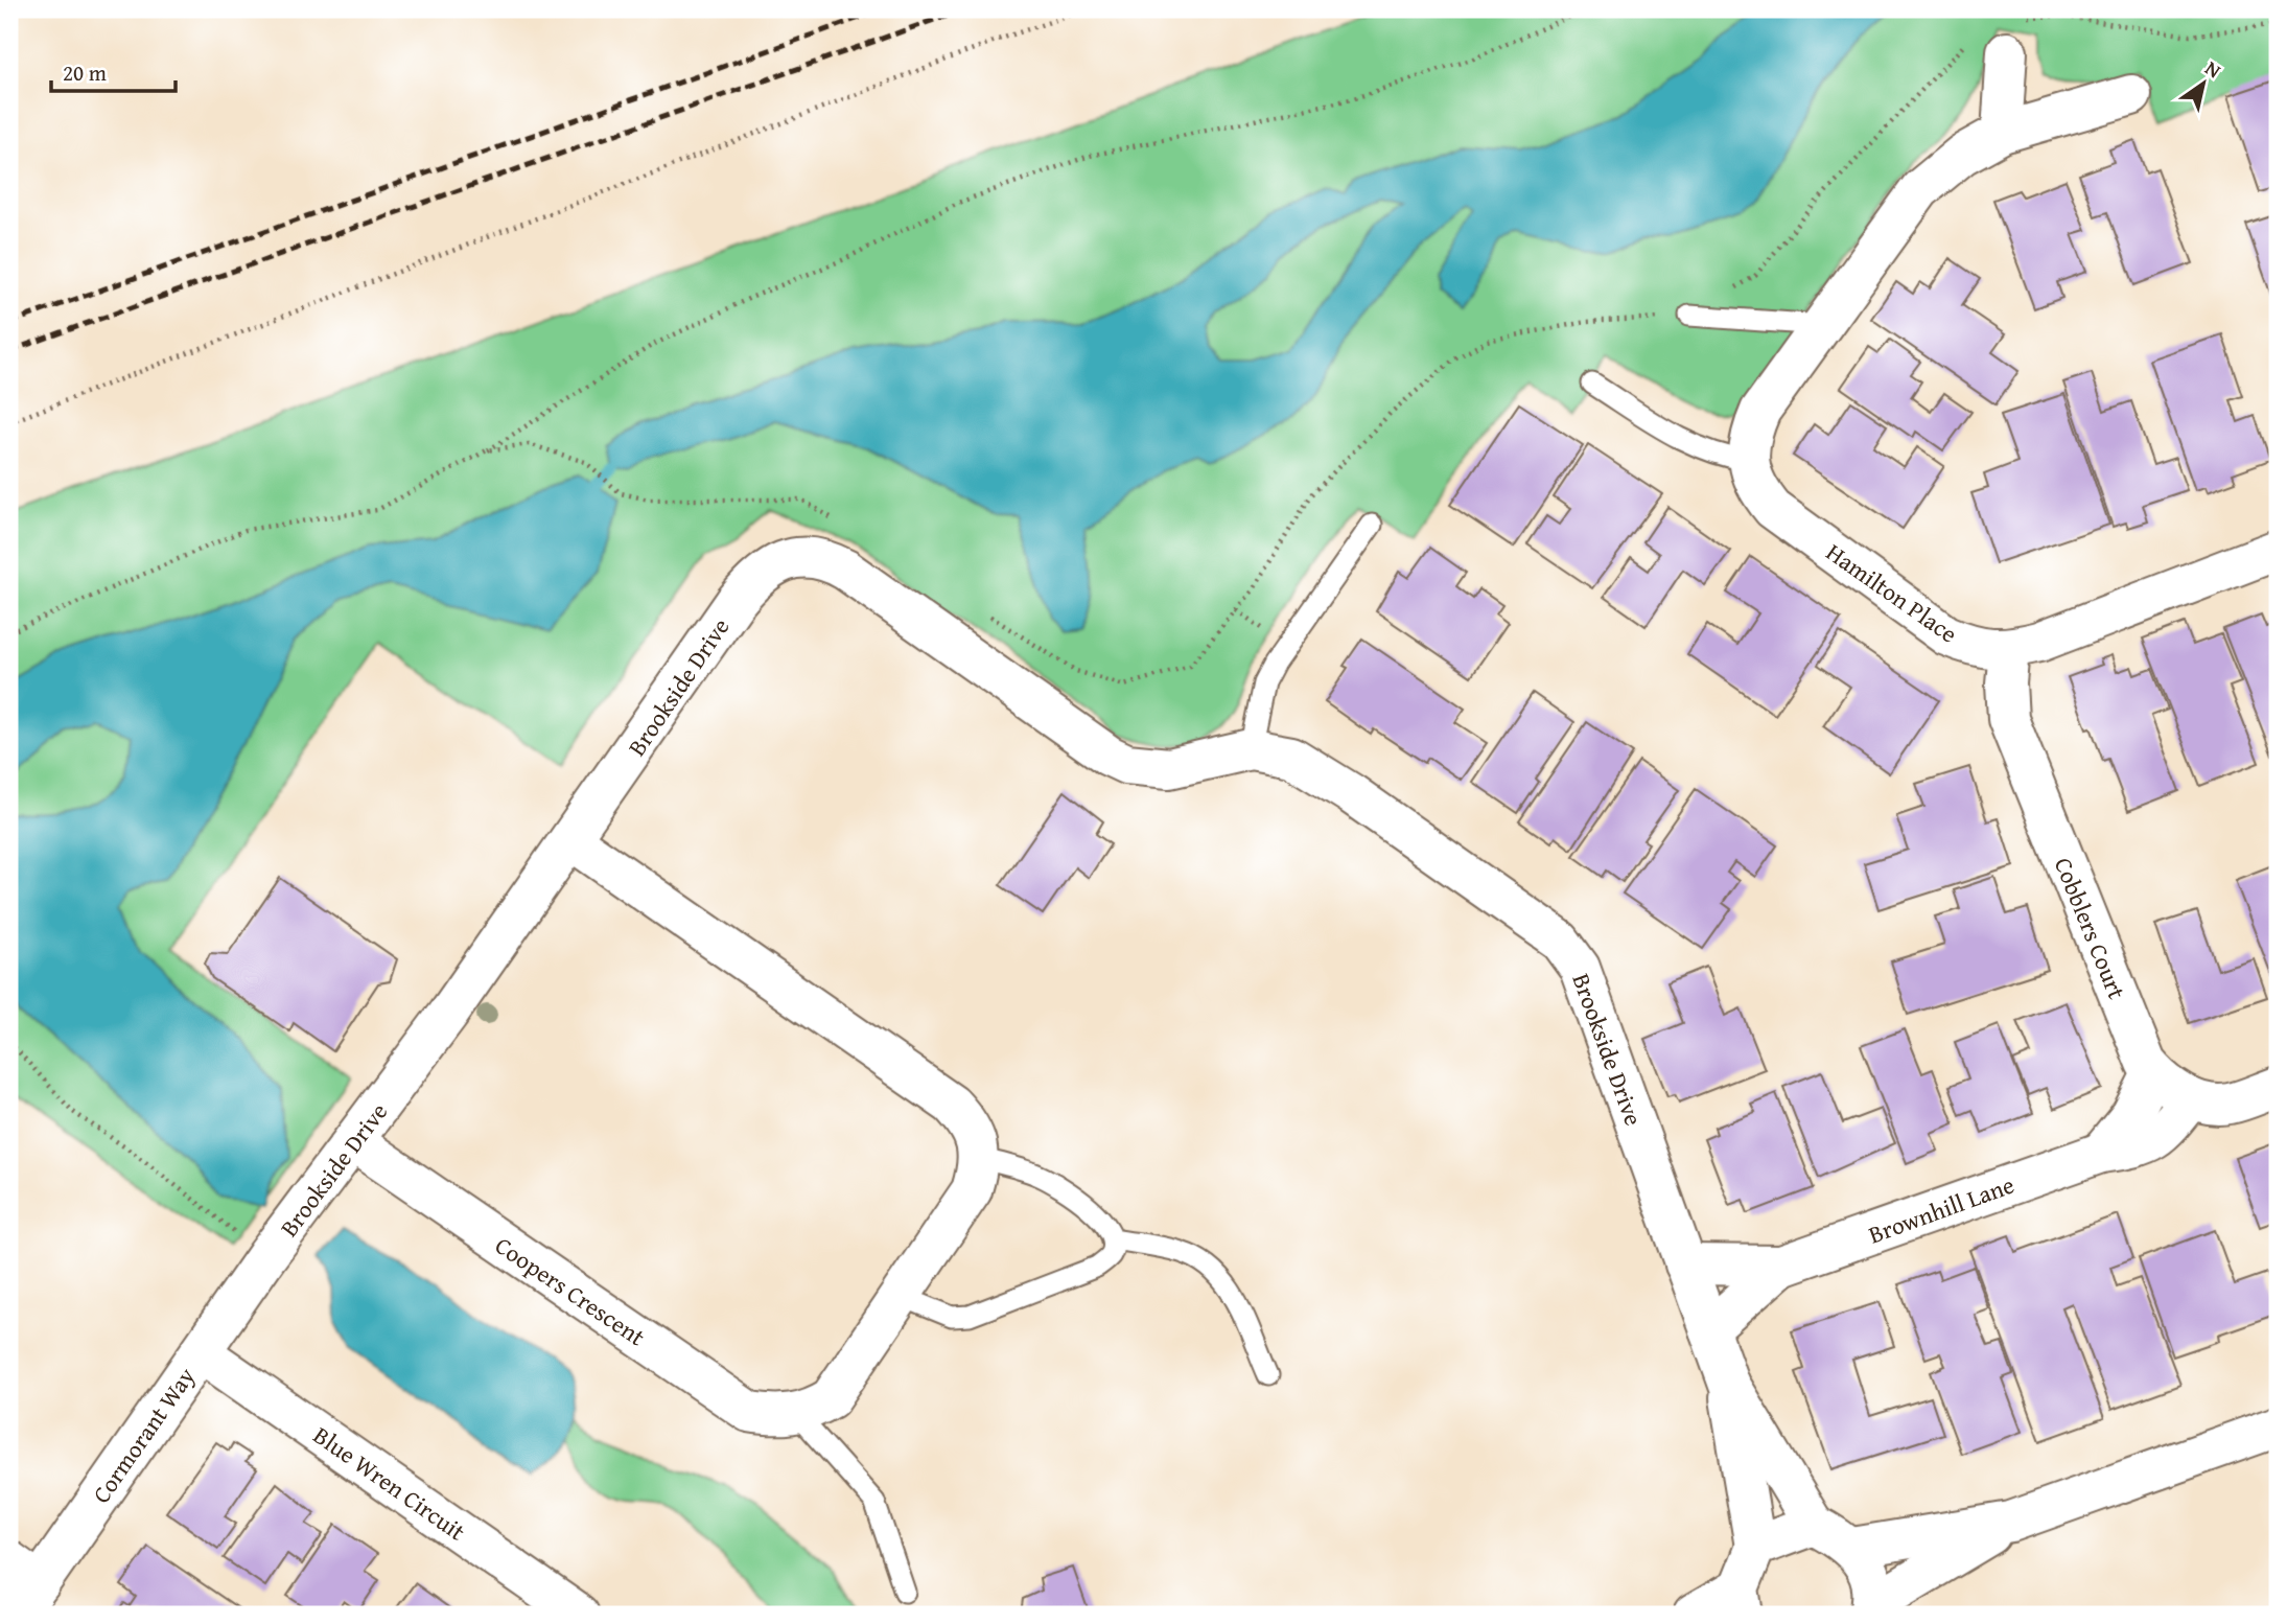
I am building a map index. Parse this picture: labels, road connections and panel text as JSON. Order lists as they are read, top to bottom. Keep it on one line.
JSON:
{"streets":{"street":["Hamilton Place","Brookside Drive","Cobblers Court","Brownhill Lane","Coopers Crescent","Cormorant Way","Blue Wren Circuit"]},"crossings":[["Hamilton Place","Cobblers Court"],["Brookside Drive","Brownhill Lane"],["Brookside Drive","Coopers Crescent"],["Brookside Drive","Cormorant Way"],["Cobblers Court","Brownhill Lane"],["Cormorant Way","Blue Wren Circuit"]],"scale_bar":"20 m","north":"top right"}
